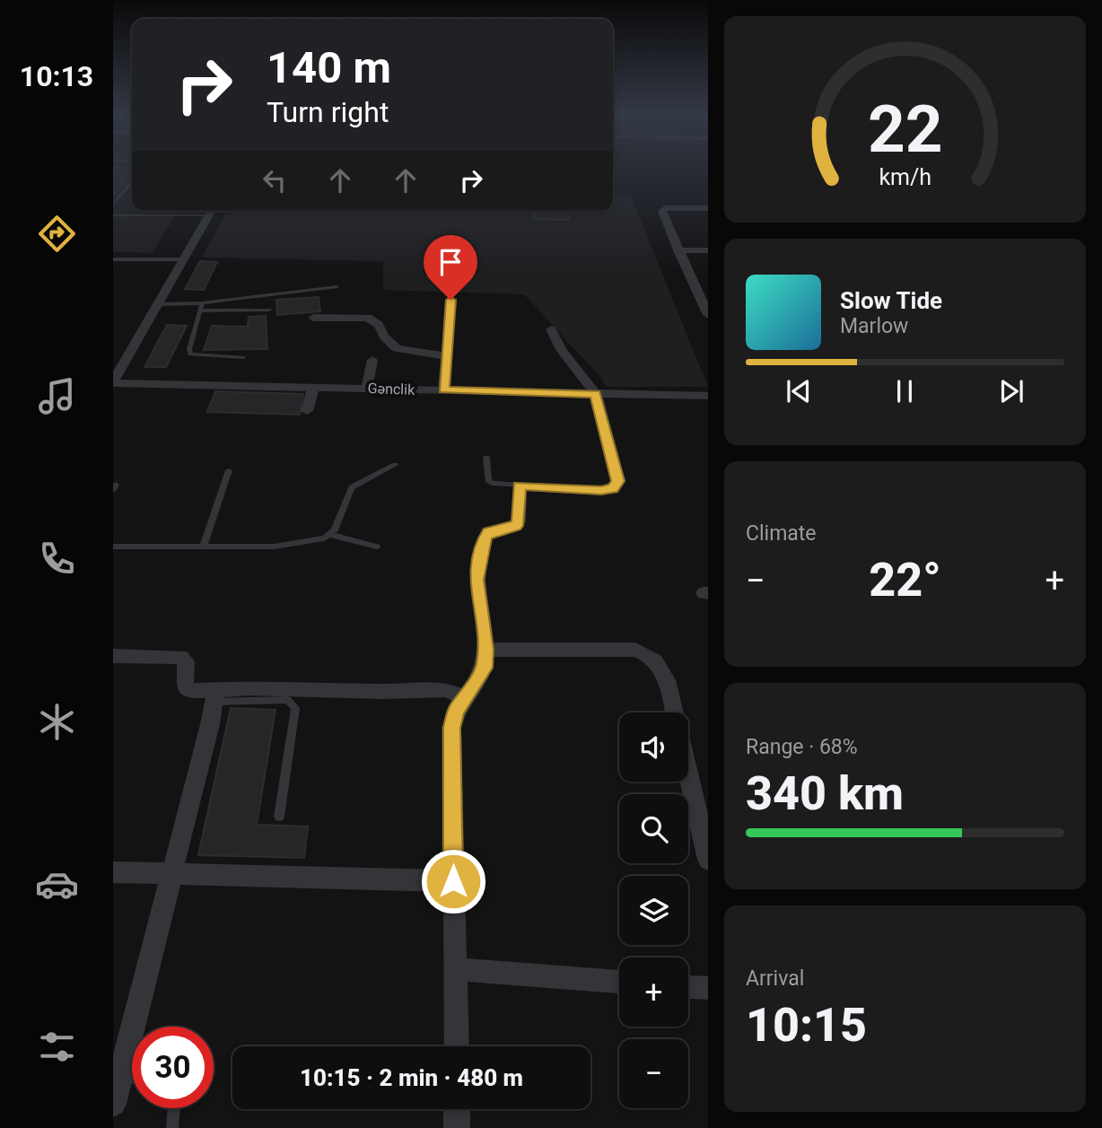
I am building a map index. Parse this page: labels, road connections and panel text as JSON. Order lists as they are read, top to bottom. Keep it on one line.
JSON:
{"streets":{"street":["Gənclik"]},"page":{"tabs":"10:13","turn":["140 m","Turn right"],"song":["Slow Tide","Marlow"],"tile":["Climate",["Range · 68%","340 km"],["Arrival","10:15"]],"heat":["−","22°","+"],"map_buttons":["+","−"],"limit":"30","trip":"10:15 · 2 min · 480 m","gauge":["22","km/h"]}}
